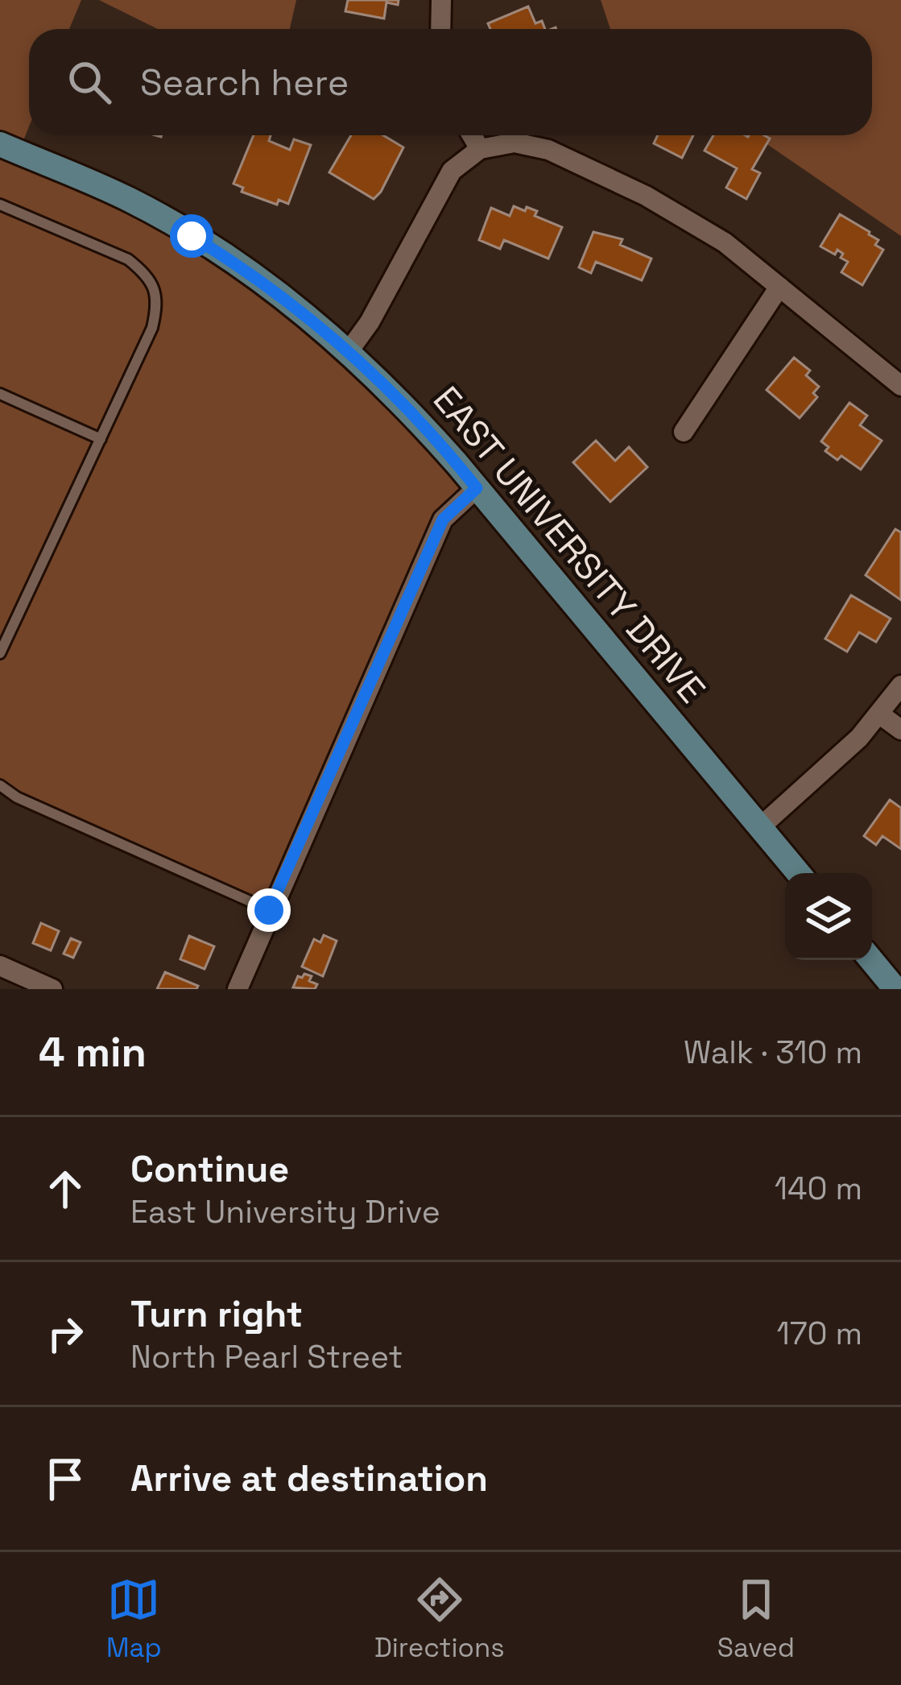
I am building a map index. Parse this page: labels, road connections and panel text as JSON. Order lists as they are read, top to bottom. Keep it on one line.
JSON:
{"streets":{"main road":["EAST UNIVERSITY DRIVE"]},"page":{"search":"Search here","heading":["4 min","Walk · 310 m"],"list":[["Continue","East University Drive","140 m"],["Turn right","North Pearl Street","170 m"],"Arrive at destination"],"nav":["Map","Directions","Saved"]}}
